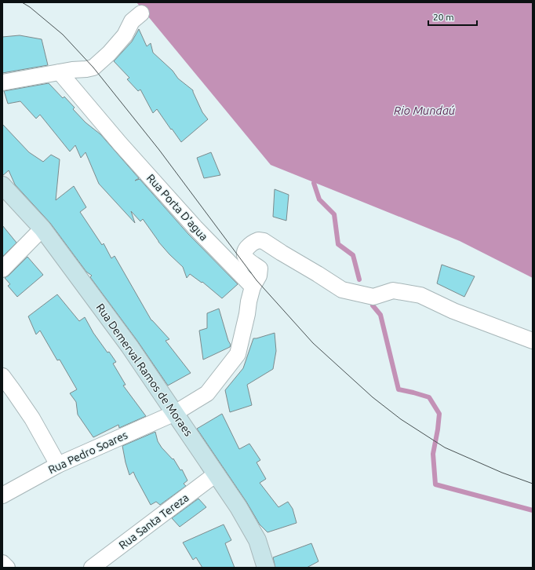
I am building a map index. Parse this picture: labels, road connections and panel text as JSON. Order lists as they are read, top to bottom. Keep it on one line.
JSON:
{"streets":{"street":["Rua Porta D'agua","Rua Demerval Ramos de Moraes","Rua Pedro Soares","Rua Santa Tereza"]},"crossings":[["Rua Porta D'agua","Rua Pedro Soares"],["Rua Demerval Ramos de Moraes","Rua Pedro Soares"],["Rua Demerval Ramos de Moraes","Rua Santa Tereza"]],"water":["Rio Mundaú"],"scale_bar":"20 m"}
